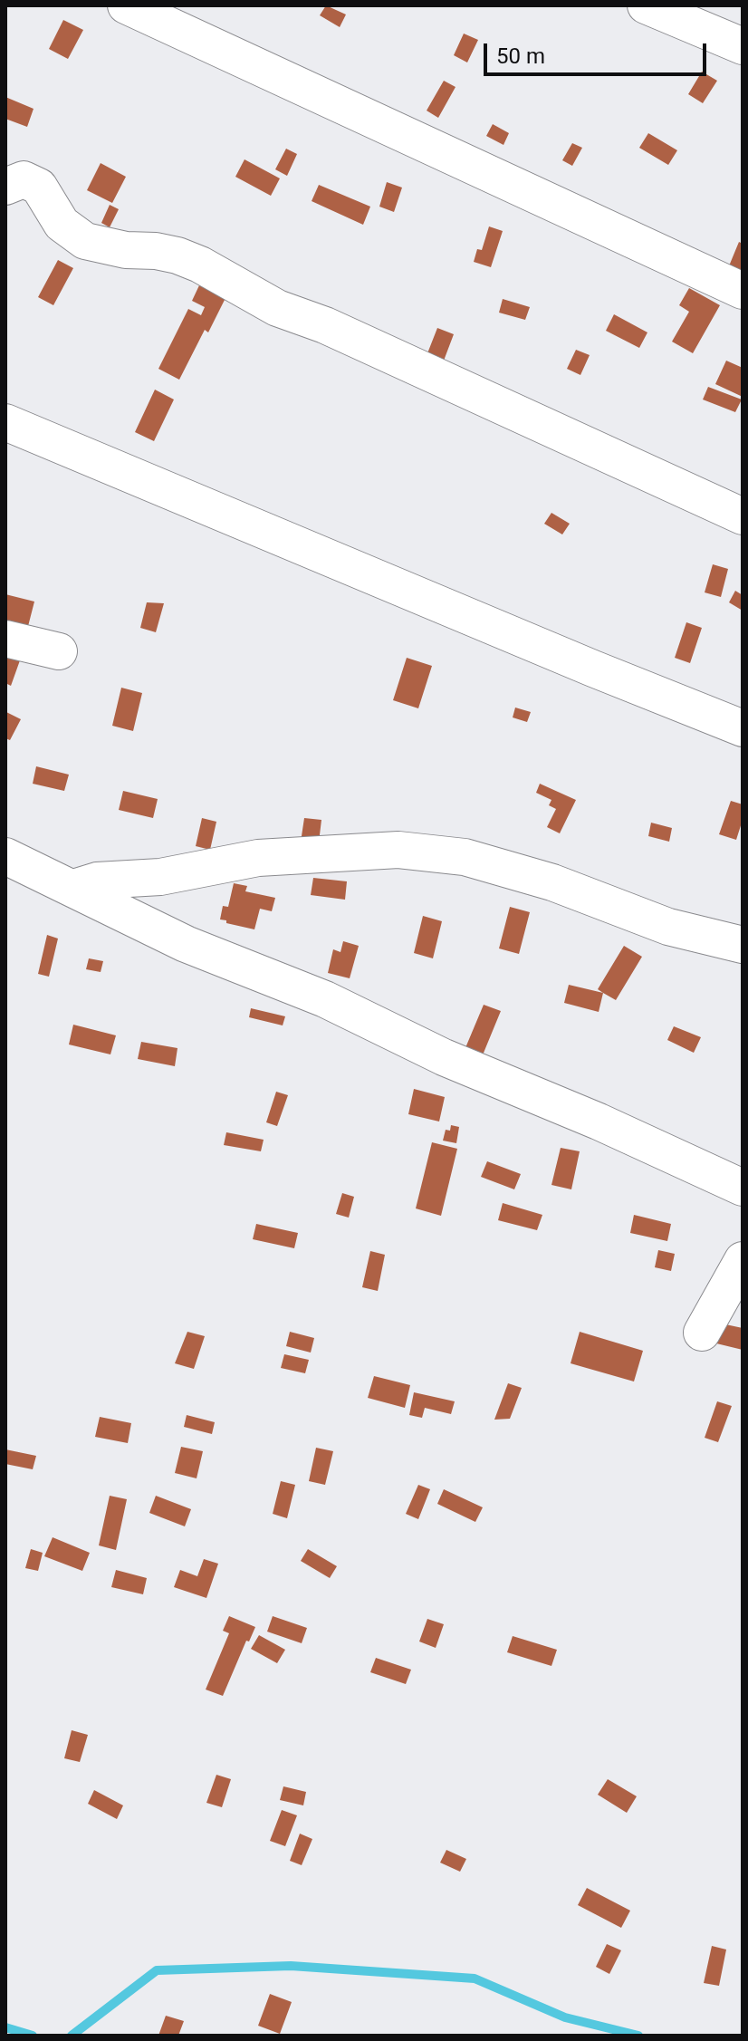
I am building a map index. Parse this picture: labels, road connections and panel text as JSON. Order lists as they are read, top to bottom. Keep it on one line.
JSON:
{"scale_bar":"50 m"}
